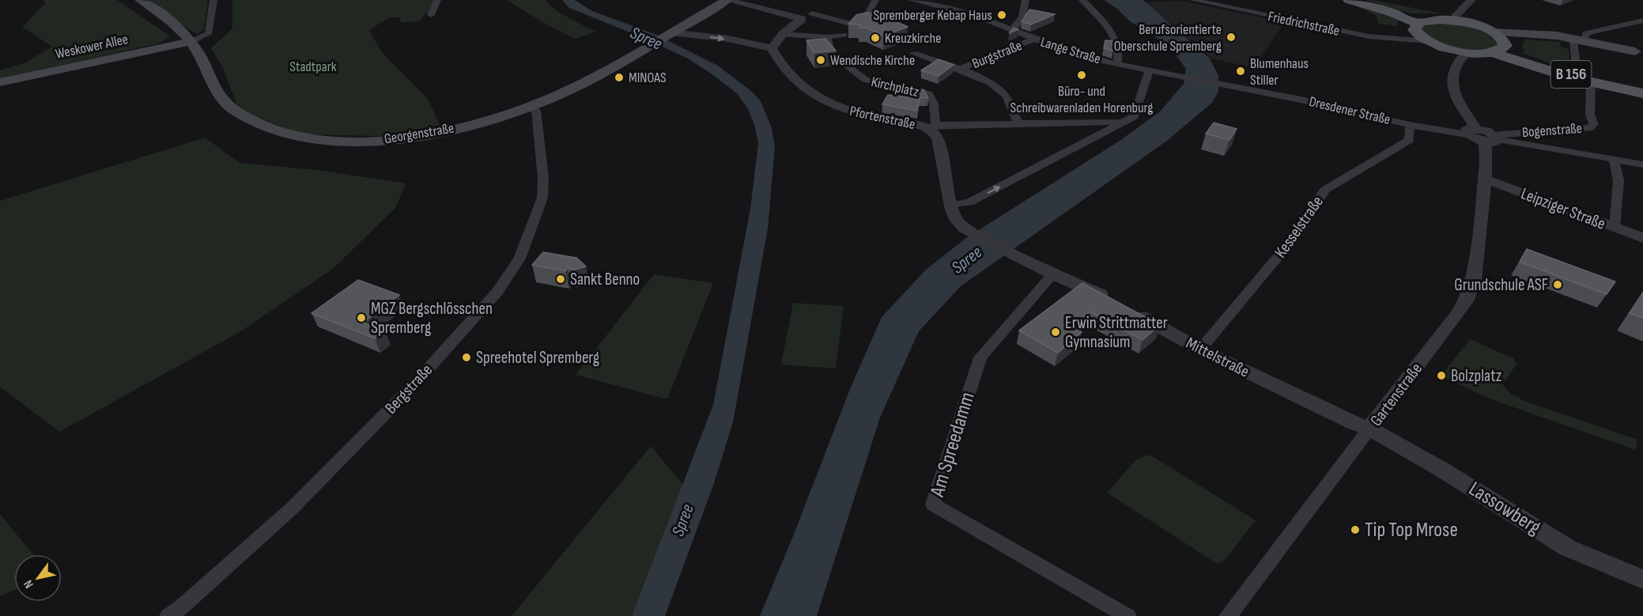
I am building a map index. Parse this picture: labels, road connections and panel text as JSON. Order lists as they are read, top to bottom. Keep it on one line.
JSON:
{"streets":{"main road":["Weskower Allee","B 156","Georgenstraße"],"street":["Friedrichstraße","Lange Straße","Burgstraße","Kirchplatz","Dresdener Straße","Pfortenstraße","Bogenstraße","Leipziger Straße","Kesselstraße","Mittelstraße","Bergstraße","Gartenstraße","Am Spreedamm","Lassowberg"]},"crossings":[["Weskower Allee","Georgenstraße"],["Lange Straße","Burgstraße"],["Lange Straße","Dresdener Straße"],["B 156","Bogenstraße"],["Kirchplatz","Pfortenstraße"],["Dresdener Straße","Bogenstraße"],["Dresdener Straße","Kesselstraße"],["Dresdener Straße","Gartenstraße"],["Bogenstraße","Gartenstraße"],["Georgenstraße","Bergstraße"],["Leipziger Straße","Gartenstraße"],["Kesselstraße","Mittelstraße"],["Mittelstraße","Gartenstraße"],["Mittelstraße","Am Spreedamm"],["Mittelstraße","Lassowberg"],["Gartenstraße","Lassowberg"]],"water":["Spree"],"parks":["Stadtpark"],"places":["Spremberger Kebap Haus","Berufsorientierte Oberschule Spremberg","Kreuzkirche","Wendische Kirche","Blumenhaus Stiller","Büro- und Schreibwarenladen Horenburg","MINOAS","Sankt Benno","Grundschule ASF","MGZ Bergschlösschen Spremberg","Erwin Strittmatter Gymnasium","Spreehotel Spremberg","Bolzplatz","Tip Top Mrose"],"north":"bottom left"}
